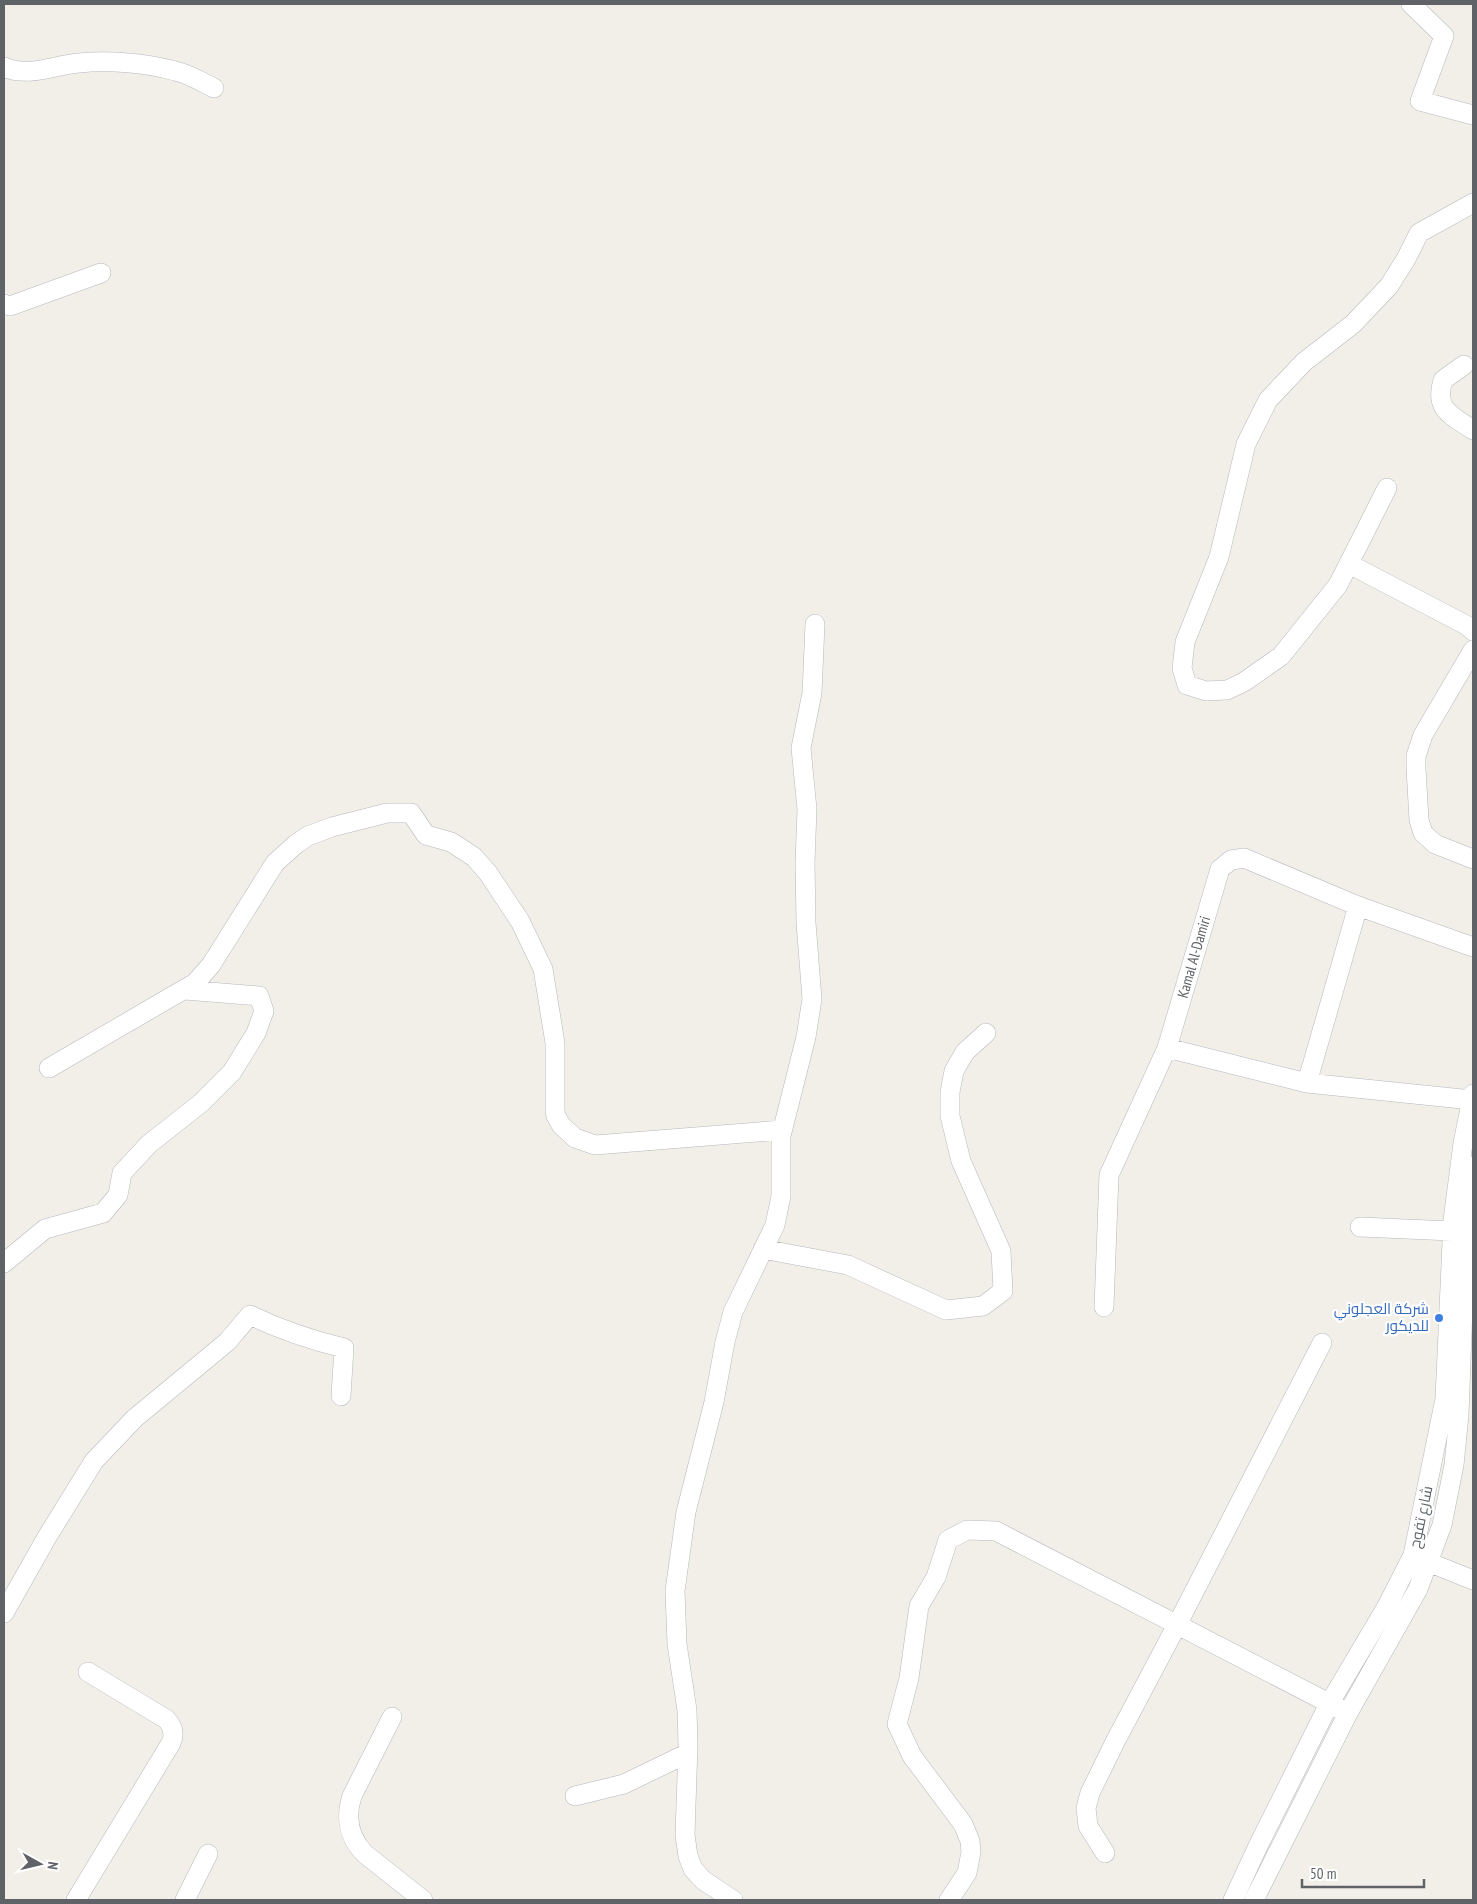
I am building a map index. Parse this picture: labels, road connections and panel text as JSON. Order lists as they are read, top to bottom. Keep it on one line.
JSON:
{"streets":{"street":["Kamal Al-Damiri","شارع تفوح"]},"places":["شركة العجلوني للديكور"],"scale_bar":"50 m","north":"right"}
